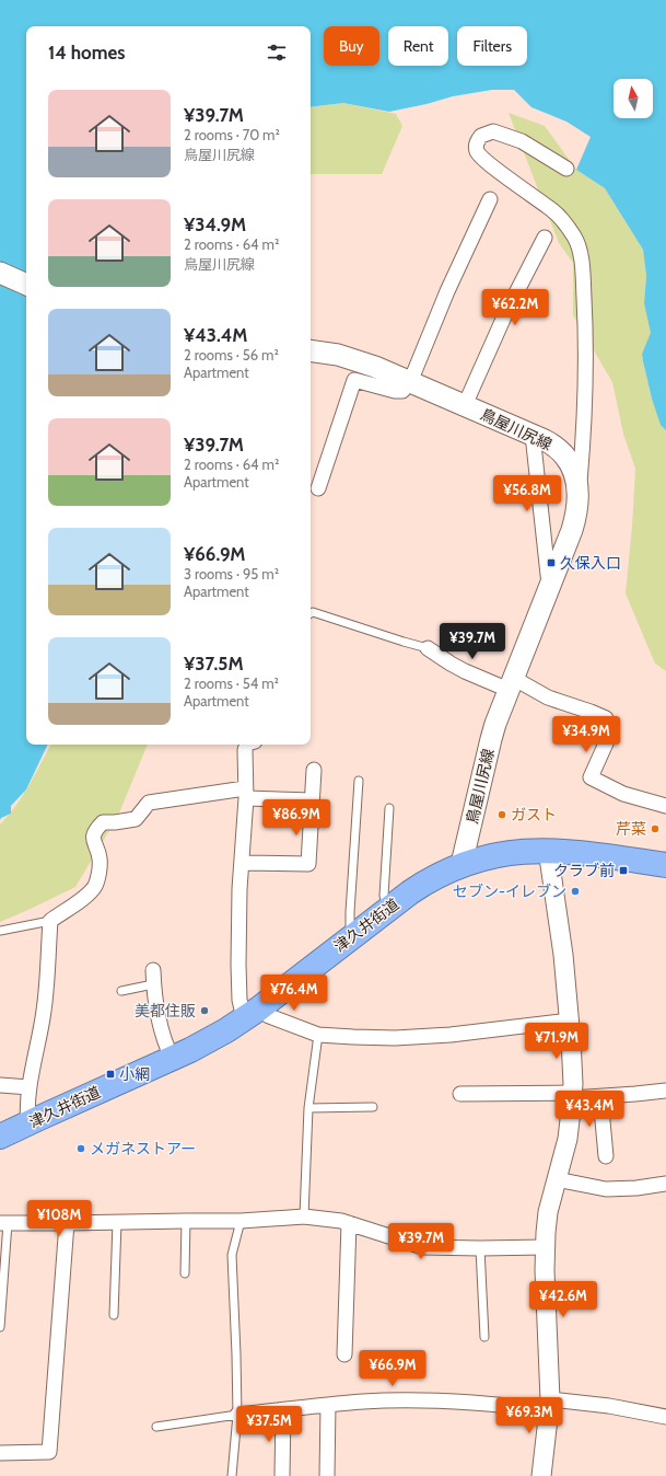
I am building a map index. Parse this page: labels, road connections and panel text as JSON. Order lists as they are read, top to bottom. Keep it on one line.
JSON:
{"streets":{"highway":["津久井街道"],"main road":["鳥屋川尻線"]},"crossings":[["鳥屋川尻線","津久井街道"]],"places":{"transit":["久保入口","クラブ前","小網"],"other":["ガスト","芹菜","セブン-イレブン","美都住販","メガネストアー"]},"north":"top","page":{"chip":["Buy","Rent","Filters"],"heading":"14 homes","list":[{"name":"¥39.7M","note":"2 rooms · 70 m² · 鳥屋川尻線"},{"name":"¥34.9M","note":"2 rooms · 64 m² · 鳥屋川尻線"},{"name":"¥43.4M","note":"2 rooms · 56 m² · Apartment"},{"name":"¥39.7M","note":"2 rooms · 64 m² · Apartment"},{"name":"¥66.9M","note":"3 rooms · 95 m² · Apartment"},{"name":"¥37.5M","note":"2 rooms · 54 m² · Apartment"}],"price":["¥62.2M","¥56.8M","¥39.7M","¥34.9M","¥86.9M","¥76.4M","¥71.9M","¥43.4M","¥108M","¥39.7M","¥42.6M","¥66.9M","¥69.3M","¥37.5M"]}}
